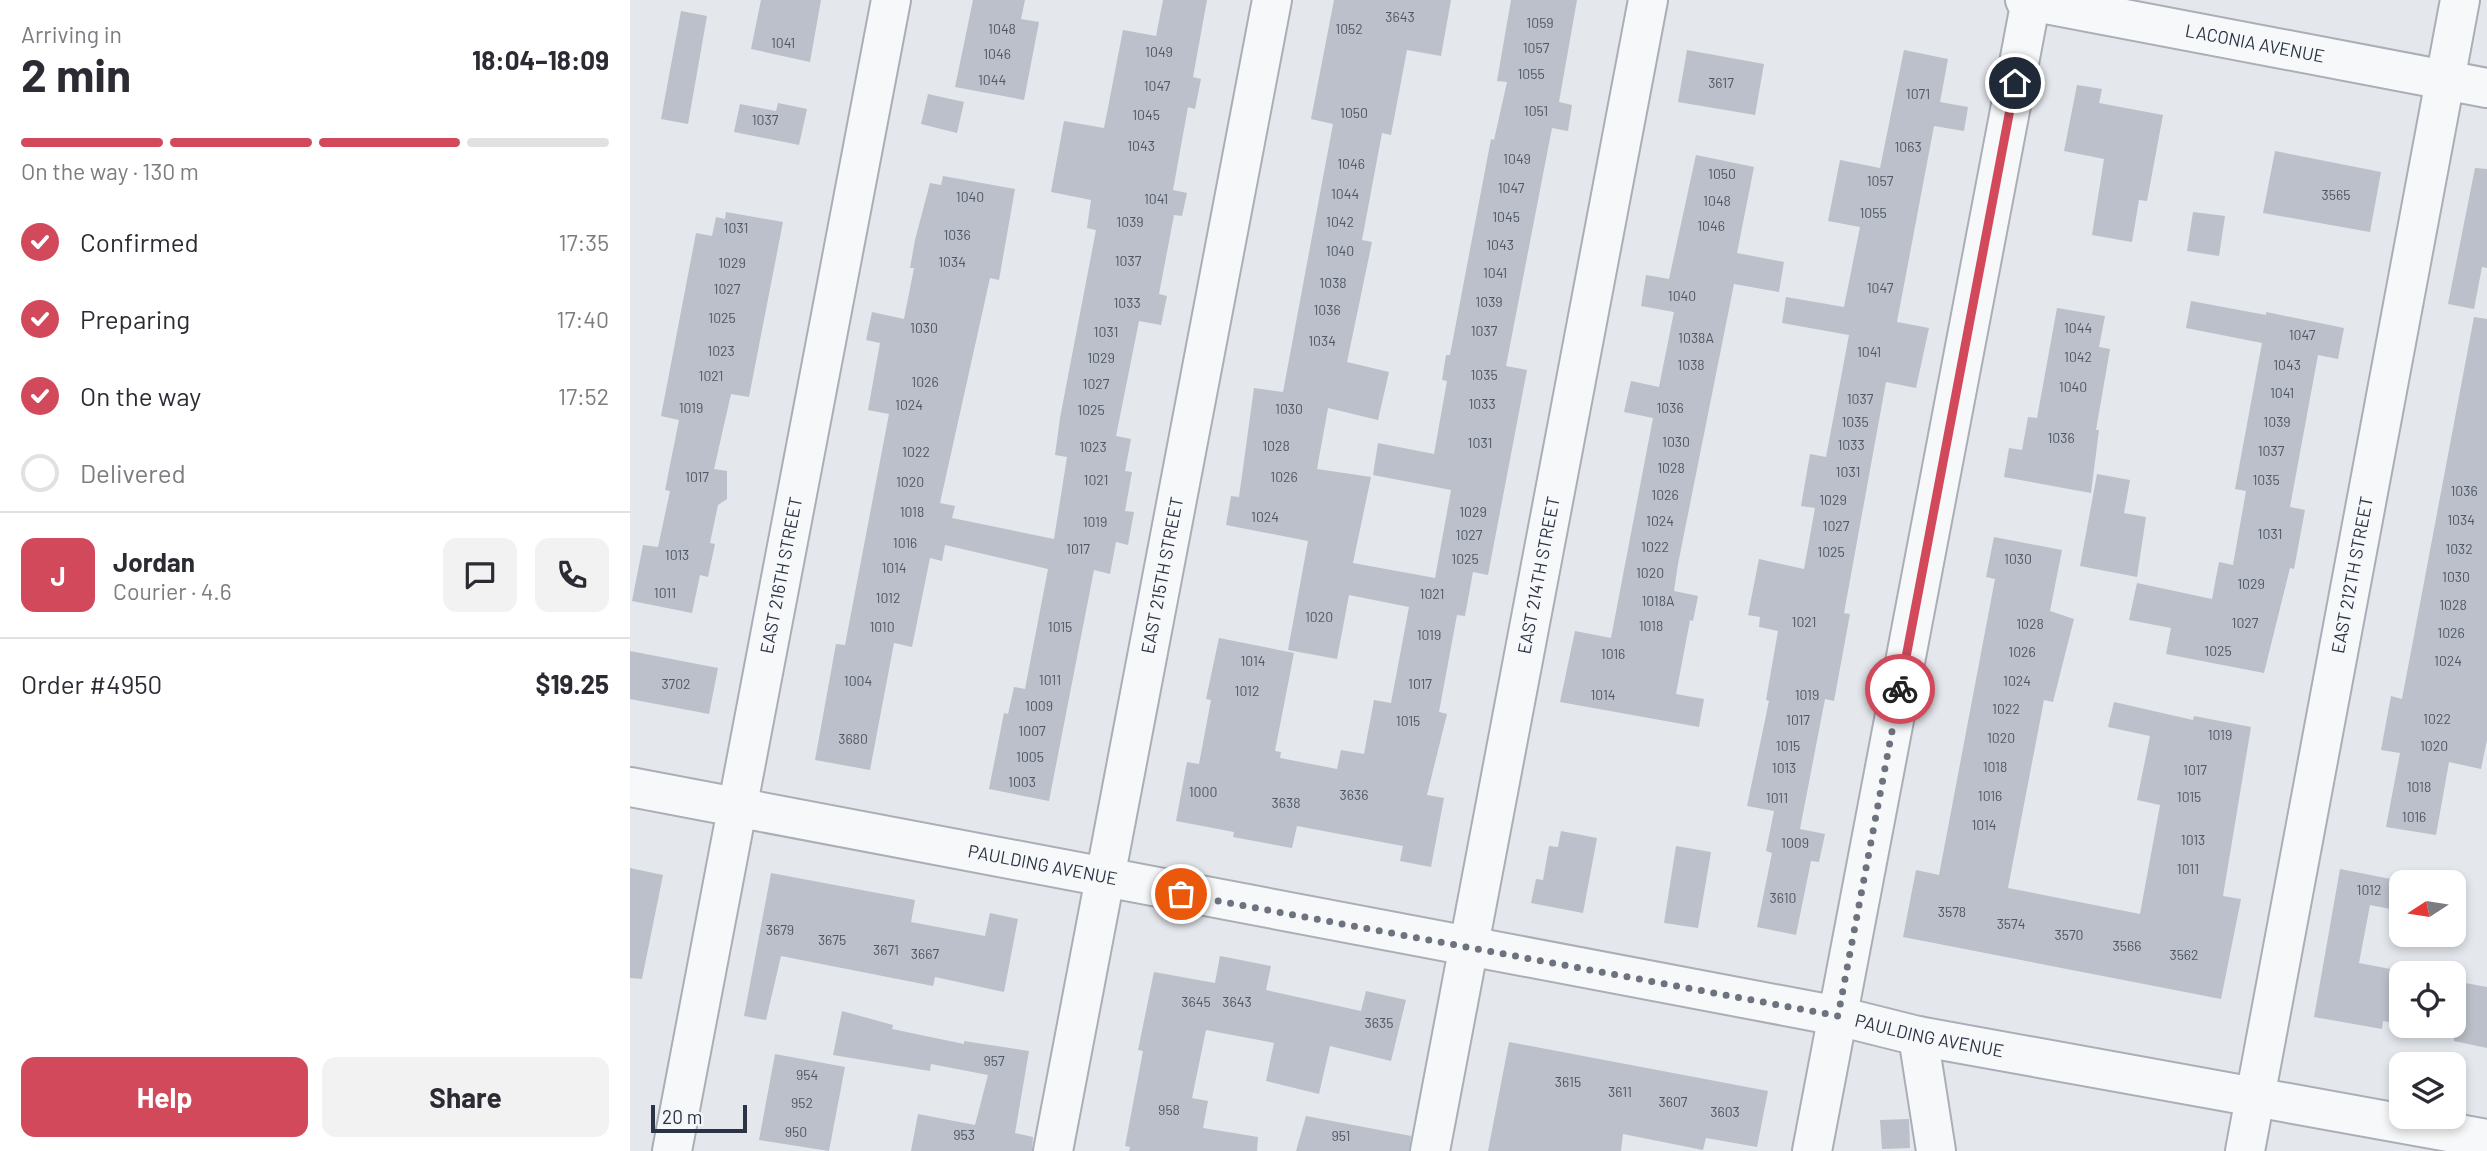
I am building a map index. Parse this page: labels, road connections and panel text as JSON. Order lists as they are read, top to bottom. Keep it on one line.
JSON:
{"streets":{"street":["LACONIA AVENUE","EAST 216TH STREET","EAST 215TH STREET","EAST 214TH STREET","EAST 212TH STREET","PAULDING AVENUE"]},"crossings":[["LACONIA AVENUE","EAST 212TH STREET"],["EAST 216TH STREET","PAULDING AVENUE"],["EAST 215TH STREET","PAULDING AVENUE"],["EAST 214TH STREET","PAULDING AVENUE"],["EAST 212TH STREET","PAULDING AVENUE"]],"house_numbers":["3643","1059","1048","1052","1041","1057","1049","1046","1055","1044","3617","1047","1071","1051","1050","1045","1037","1043","1063","1049","1046","1050","1057","1047","1044","3565","1040","1041","1048","1055","1045","1039","1042","1046","1031","1036","1043","1040","1037","1034","1029","1041","1038","1047","1027","1040","1039","1033","1036","1025","1030","1044","1037","1031","1047","1038A","1034","1023","1041","1042","1029","1038","1043","1035","1021","1026","1027","1040","1041","1037","1033","1024","1019","1036","1030","1025","1035","1039","1036","1030","1031","1033","1028","1023","1037","1022","1028","1031","1017","1026","1021","1035","1020","1036","1026","1029","1018","1029","1024","1034","1024","1019","1027","1031","1027","1016","1022","1017","1032","1025","1013","1025","1030","1014","1020","1030","1029","1011","1021","1012","1018A","1028","1020","1021","1027","1028","1018","1010","1015","1026","1019","1025","1026","1016","1014","1024","1011","1004","1024","3702","1017","1012","1014","1019","1009","1022","1022","1017","1015","1007","1019","1020","3680","1015","1020","1005","1018","1013","1017","1003","1018","1000","3636","1016","1015","1011","3638","1016","1014","1013","1009","1011","1012","3610","3578","3574","3679","3570","3675","3566","3671","3667","3562","3645","3643","3635","957","954","3615","3611","3607","952","958","3603","950","953","951"],"scale_bar":"20 m","north":"left","page":{"heading":["2 min","Arriving in","18:04–18:09"],"panel":["Jordan","Courier · 4.6","Order #4950","$19.25"],"bar":"On the way · 130 m","list":[["Confirmed","17:35"],["Preparing","17:40"],["On the way","17:52"],"Delivered"],"round":"J","buttons":["Help","Share"],"scale":"20 m"}}
